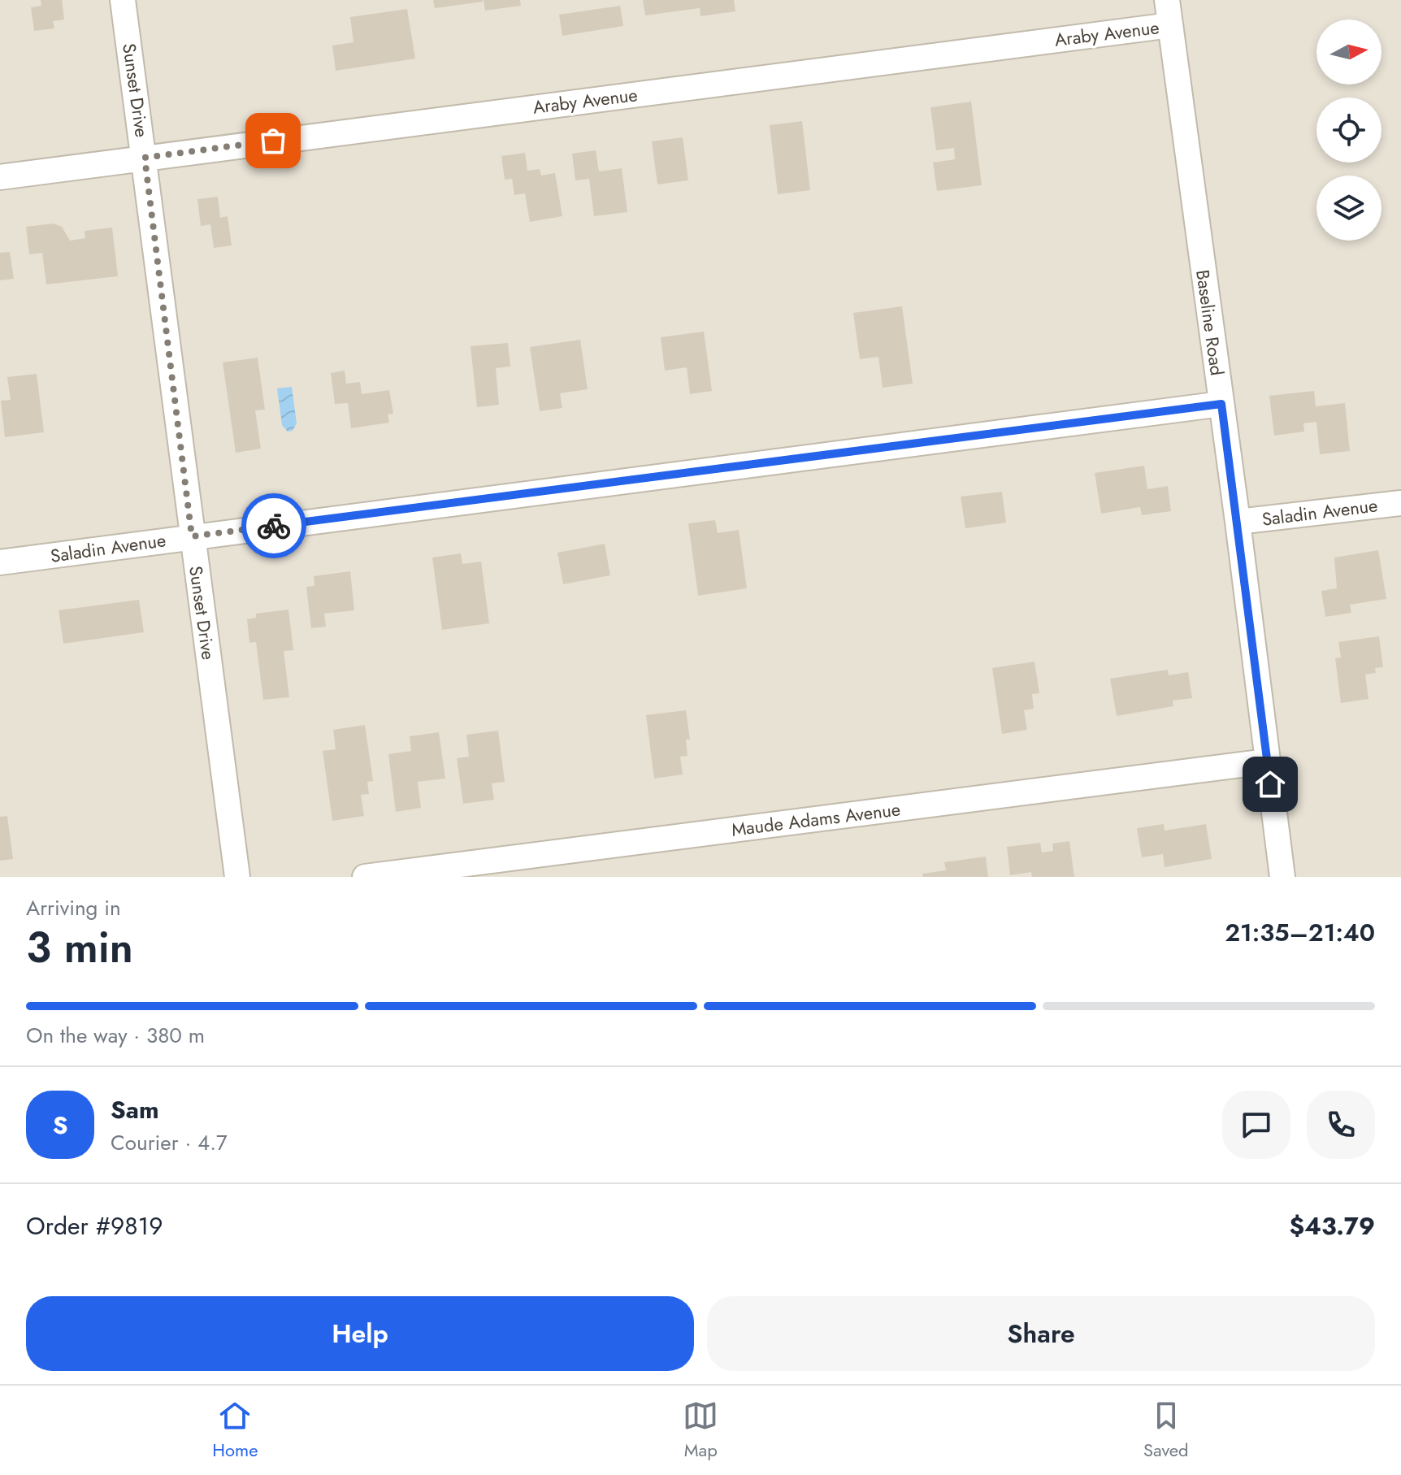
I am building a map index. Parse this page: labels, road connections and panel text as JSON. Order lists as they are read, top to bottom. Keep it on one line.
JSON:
{"streets":{"street":["Araby Avenue","Sunset Drive","Baseline Road","Saladin Avenue","Maude Adams Avenue"]},"crossings":[["Araby Avenue","Sunset Drive"],["Araby Avenue","Baseline Road"],["Sunset Drive","Saladin Avenue"],["Baseline Road","Saladin Avenue"],["Baseline Road","Maude Adams Avenue"]],"north":"right","page":{"heading":["3 min","Arriving in","21:35–21:40"],"panel":["Sam","Courier · 4.7","Order #9819","$43.79"],"bar":"On the way · 380 m","round":"S","buttons":["Help","Share"],"tabs":["Home","Map","Saved"]}}
